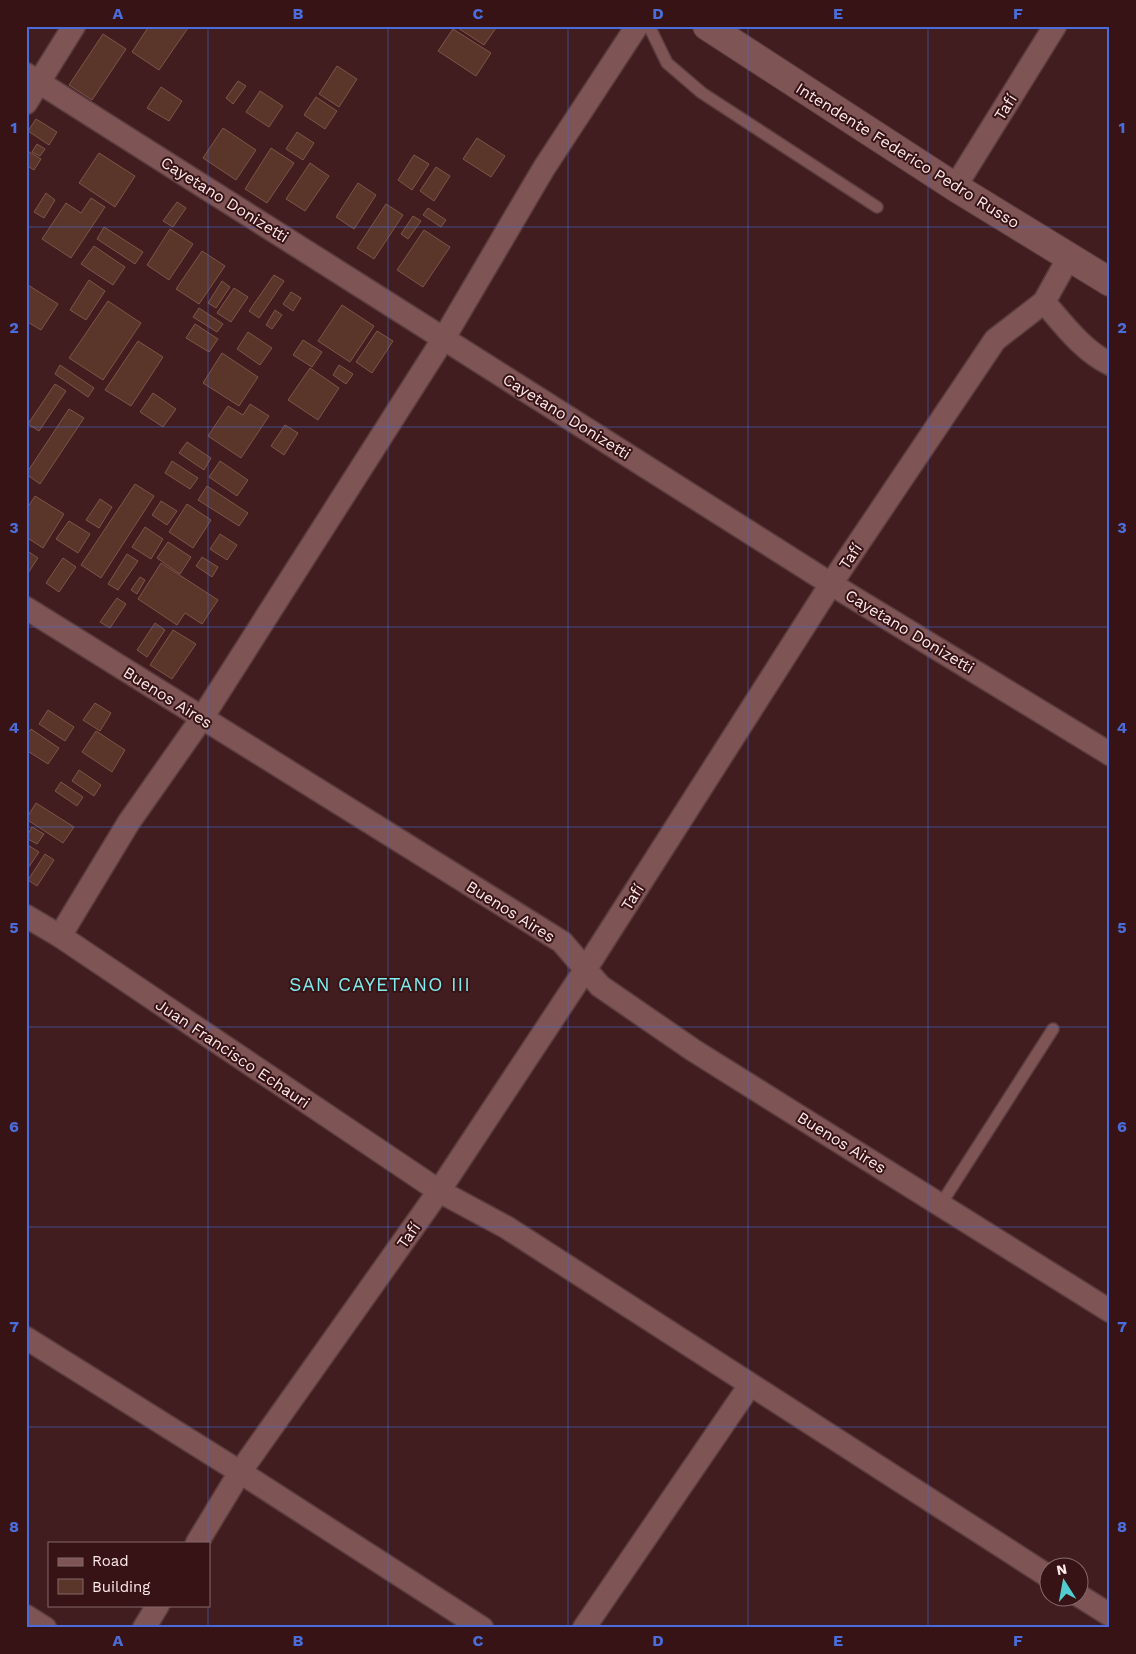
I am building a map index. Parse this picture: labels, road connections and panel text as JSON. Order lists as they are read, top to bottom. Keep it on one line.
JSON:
{"streets":{"street":["Tafí","Intendente Federico Pedro Russo","Cayetano Donizetti","Buenos Aires","Juan Francisco Echauri"]},"crossings":[["Tafí","Intendente Federico Pedro Russo"],["Tafí","Cayetano Donizetti"],["Tafí","Buenos Aires"],["Tafí","Juan Francisco Echauri"]],"districts":["SAN CAYETANO III"],"legend":["Road","Building"],"north":"top","grid":{"columns":["A","B","C","D","E","F"],"rows":["1","2","3","4","5","6","7","8"]}}
